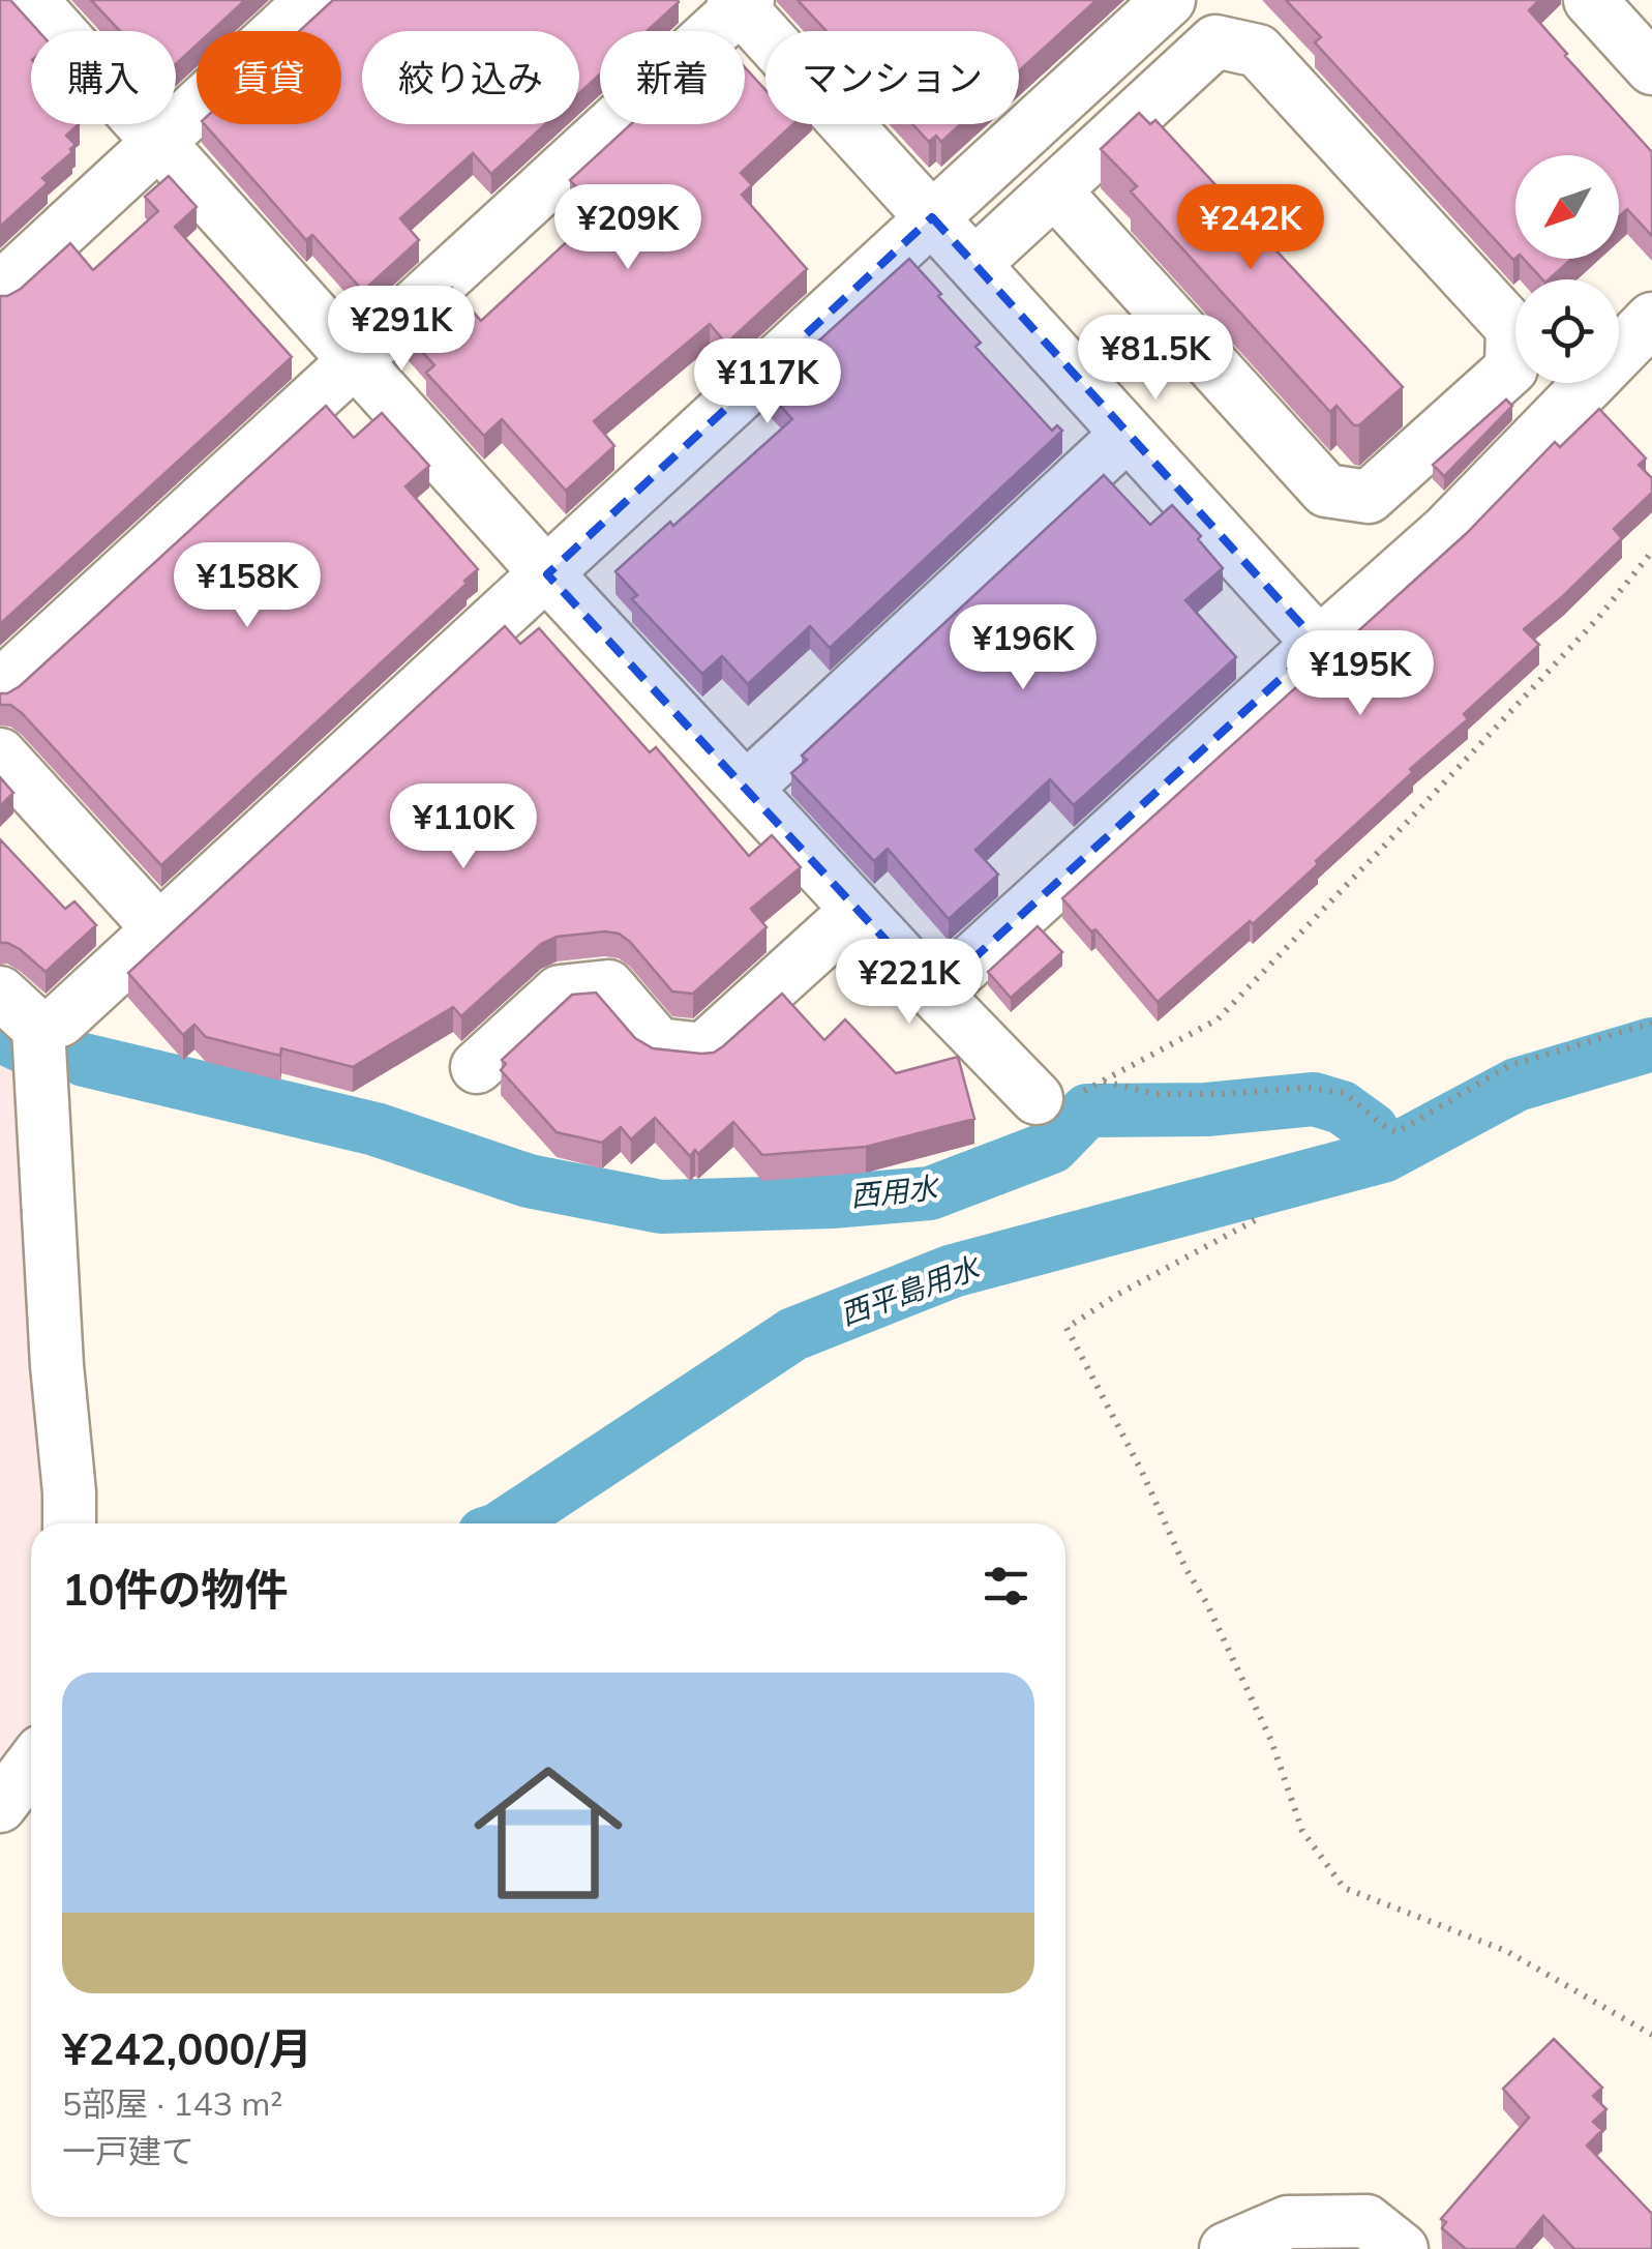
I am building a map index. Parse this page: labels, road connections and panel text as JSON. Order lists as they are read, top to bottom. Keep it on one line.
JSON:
{"water":["西用水","西平島用水"],"north":"bottom left","page":{"chip":["購入","賃貸","絞り込み","新着","マンション"],"price":["¥209K","¥242K","¥291K","¥81.5K","¥117K","¥158K","¥196K","¥195K","¥110K","¥221K"],"heading":"10件の物件","list":[{"name":"¥242,000/月","note":"5部屋 · 143 m² · 一戸建て"}]}}
